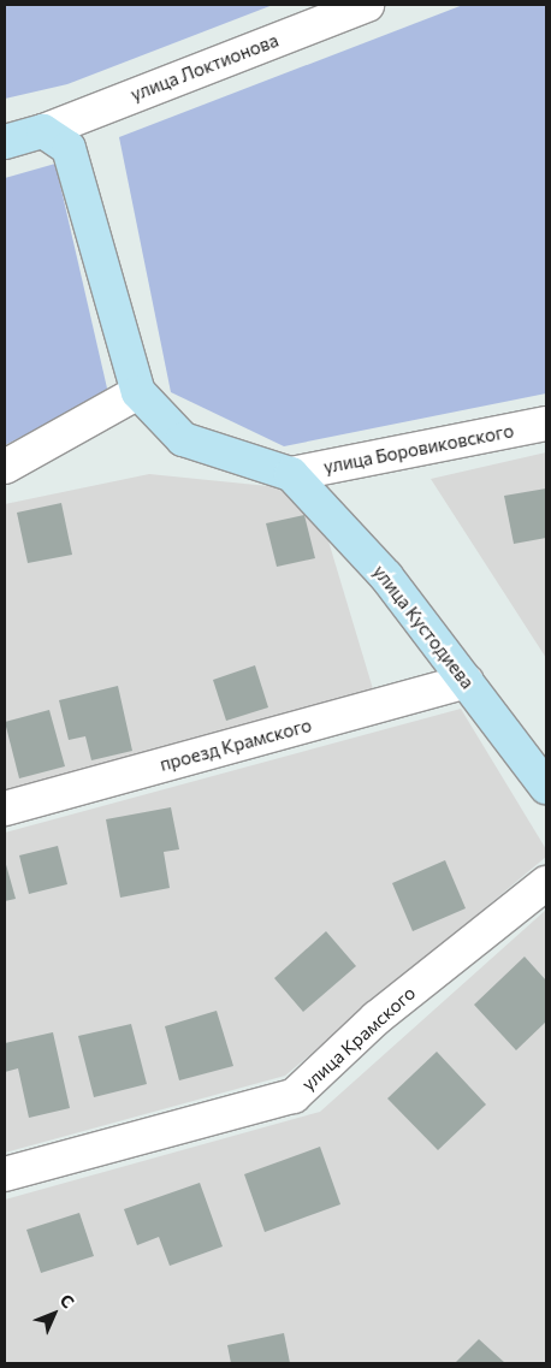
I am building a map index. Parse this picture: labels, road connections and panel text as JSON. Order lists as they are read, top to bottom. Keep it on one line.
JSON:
{"streets":{"street":["улица Локтионова","улица Боровиковского","улица Кустодиева","проезд Крамского","улица Крамского"]},"crossings":[["улица Боровиковского","улица Кустодиева"],["улица Кустодиева","проезд Крамского"]],"north":"top right"}
